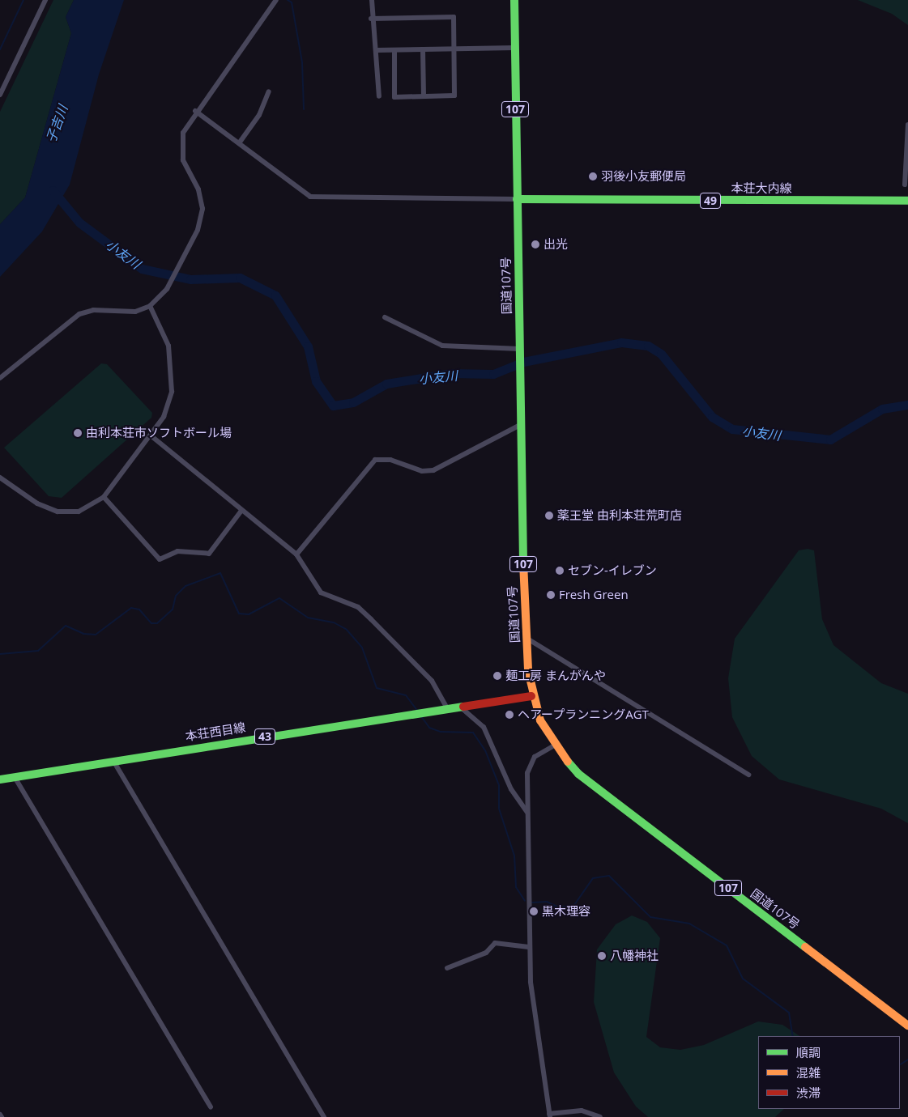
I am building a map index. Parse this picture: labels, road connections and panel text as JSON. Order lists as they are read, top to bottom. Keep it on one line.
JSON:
{"streets":{"main road":["107","本荘大内線","49","国道107号","本荘西目線","43"]},"crossings":[["本荘大内線","国道107号"],["国道107号","本荘西目線"]],"water":["子吉川","小友川"],"places":["羽後小友郵便局","出光","由利本荘市ソフトボール場","薬王堂 由利本荘荒町店","セブン-イレブン","Fresh Green","麺工房 まんがんや","ヘアープランニングAGT","黒木理容","八幡神社"],"legend":["順調","混雑","渋滞"]}
